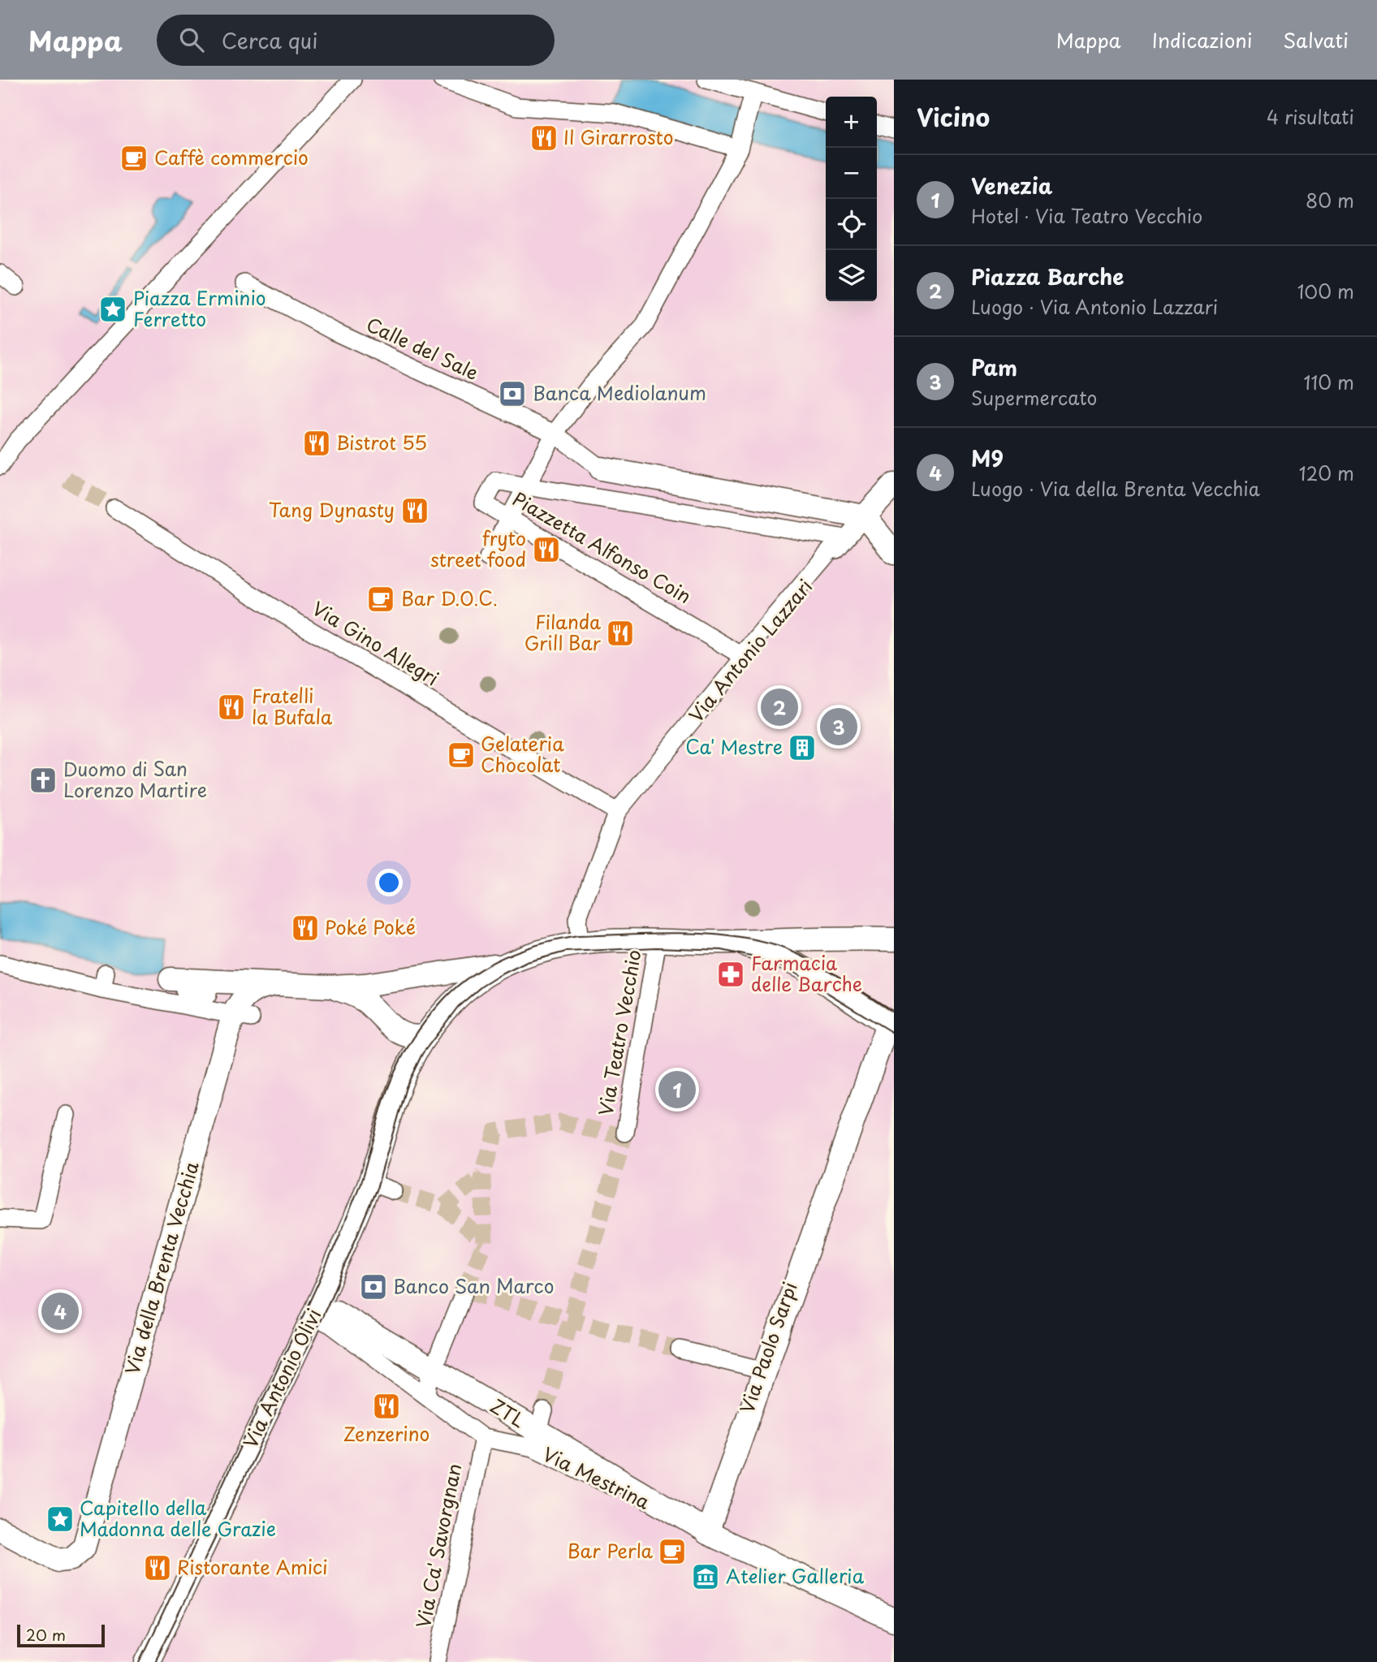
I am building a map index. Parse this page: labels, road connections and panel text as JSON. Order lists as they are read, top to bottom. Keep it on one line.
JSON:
{"streets":{"street":["Calle del Sale","Piazzetta Alfonso Coin","Via Gino Allegri","Via Antonio Lazzari","Via Teatro Vecchio","Via della Brenta Vecchia","Via Paolo Sarpi","Via Antonio Olivi","ZTL","Via Mestrina","Via Ca' Savorgnan"]},"crossings":[["Via Gino Allegri","Via Antonio Lazzari"],["Via Paolo Sarpi","ZTL"],["Via Paolo Sarpi","Via Mestrina"],["Via Antonio Olivi","Via Mestrina"],["ZTL","Via Mestrina"],["Via Mestrina","Via Ca' Savorgnan"]],"places":{"restaurant":["Il Girarrosto","Bistrot 55","Tang Dynasty","fryto street food","Filanda Grill Bar","Fratelli la Bufala","Poké Poké","Zenzerino","Ristorante Amici"],"cafe":["Caffè commercio","Bar D.O.C.","Gelateria Chocolat","Bar Perla"],"place":["Piazza Erminio Ferretto","Capitello della Madonna delle Grazie"],"bank":["Banca Mediolanum","Banco San Marco"],"building":["Ca' Mestre"],"church":["Duomo di San Lorenzo Martire"],"pharmacy":["Farmacia delle Barche"],"museum":["Atelier Galleria"]},"scale_bar":"20 m","page":{"header":"Mappa","search":"Cerca qui","nav":["Mappa","Indicazioni","Salvati"],"heading":["Vicino","4 risultati"],"map_buttons":["+","−"],"list":[{"mark":"1","name":"Venezia","note":"Hotel · Via Teatro Vecchio","value":"80 m"},{"mark":"2","name":"Piazza Barche","note":"Luogo · Via Antonio Lazzari","value":"100 m"},{"mark":"3","name":"Pam","note":"Supermercato","value":"110 m"},{"mark":"4","name":"M9","note":"Luogo · Via della Brenta Vecchia","value":"120 m"}],"pins":["2","3","1","4"],"scale":"20 m"}}
